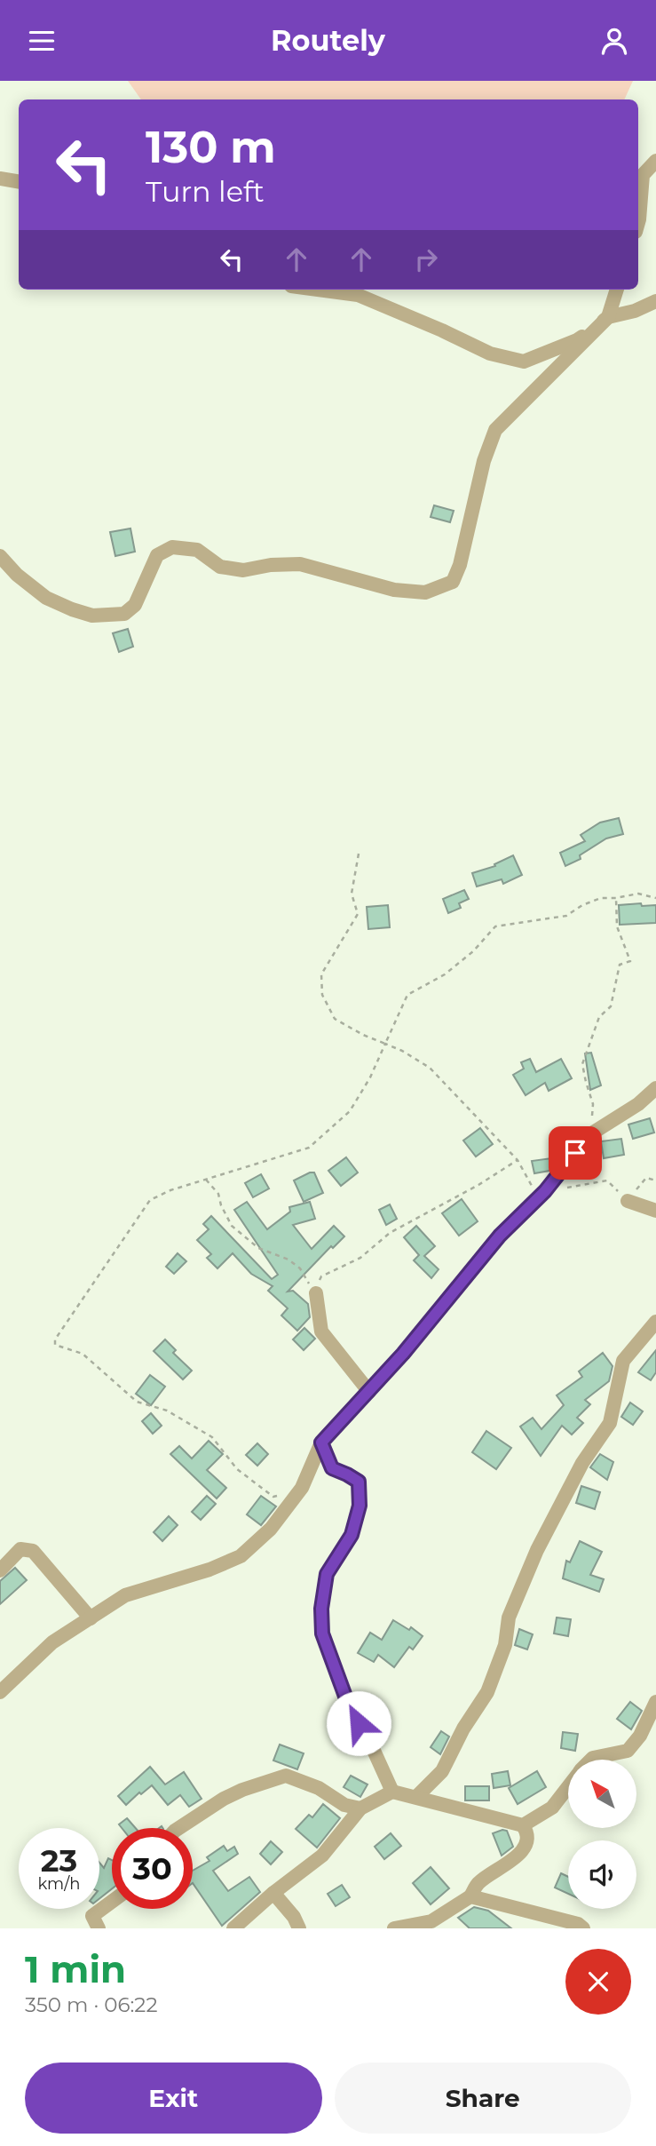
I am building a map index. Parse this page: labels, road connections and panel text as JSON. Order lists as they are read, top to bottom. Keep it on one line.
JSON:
{"north":"top left","page":{"header":"Routely","turn":["130 m","Turn left"],"speed":"23 km/h","limit":"30","heading":["1 min","350 m · 06:22"],"buttons":["Exit","Share"]}}
